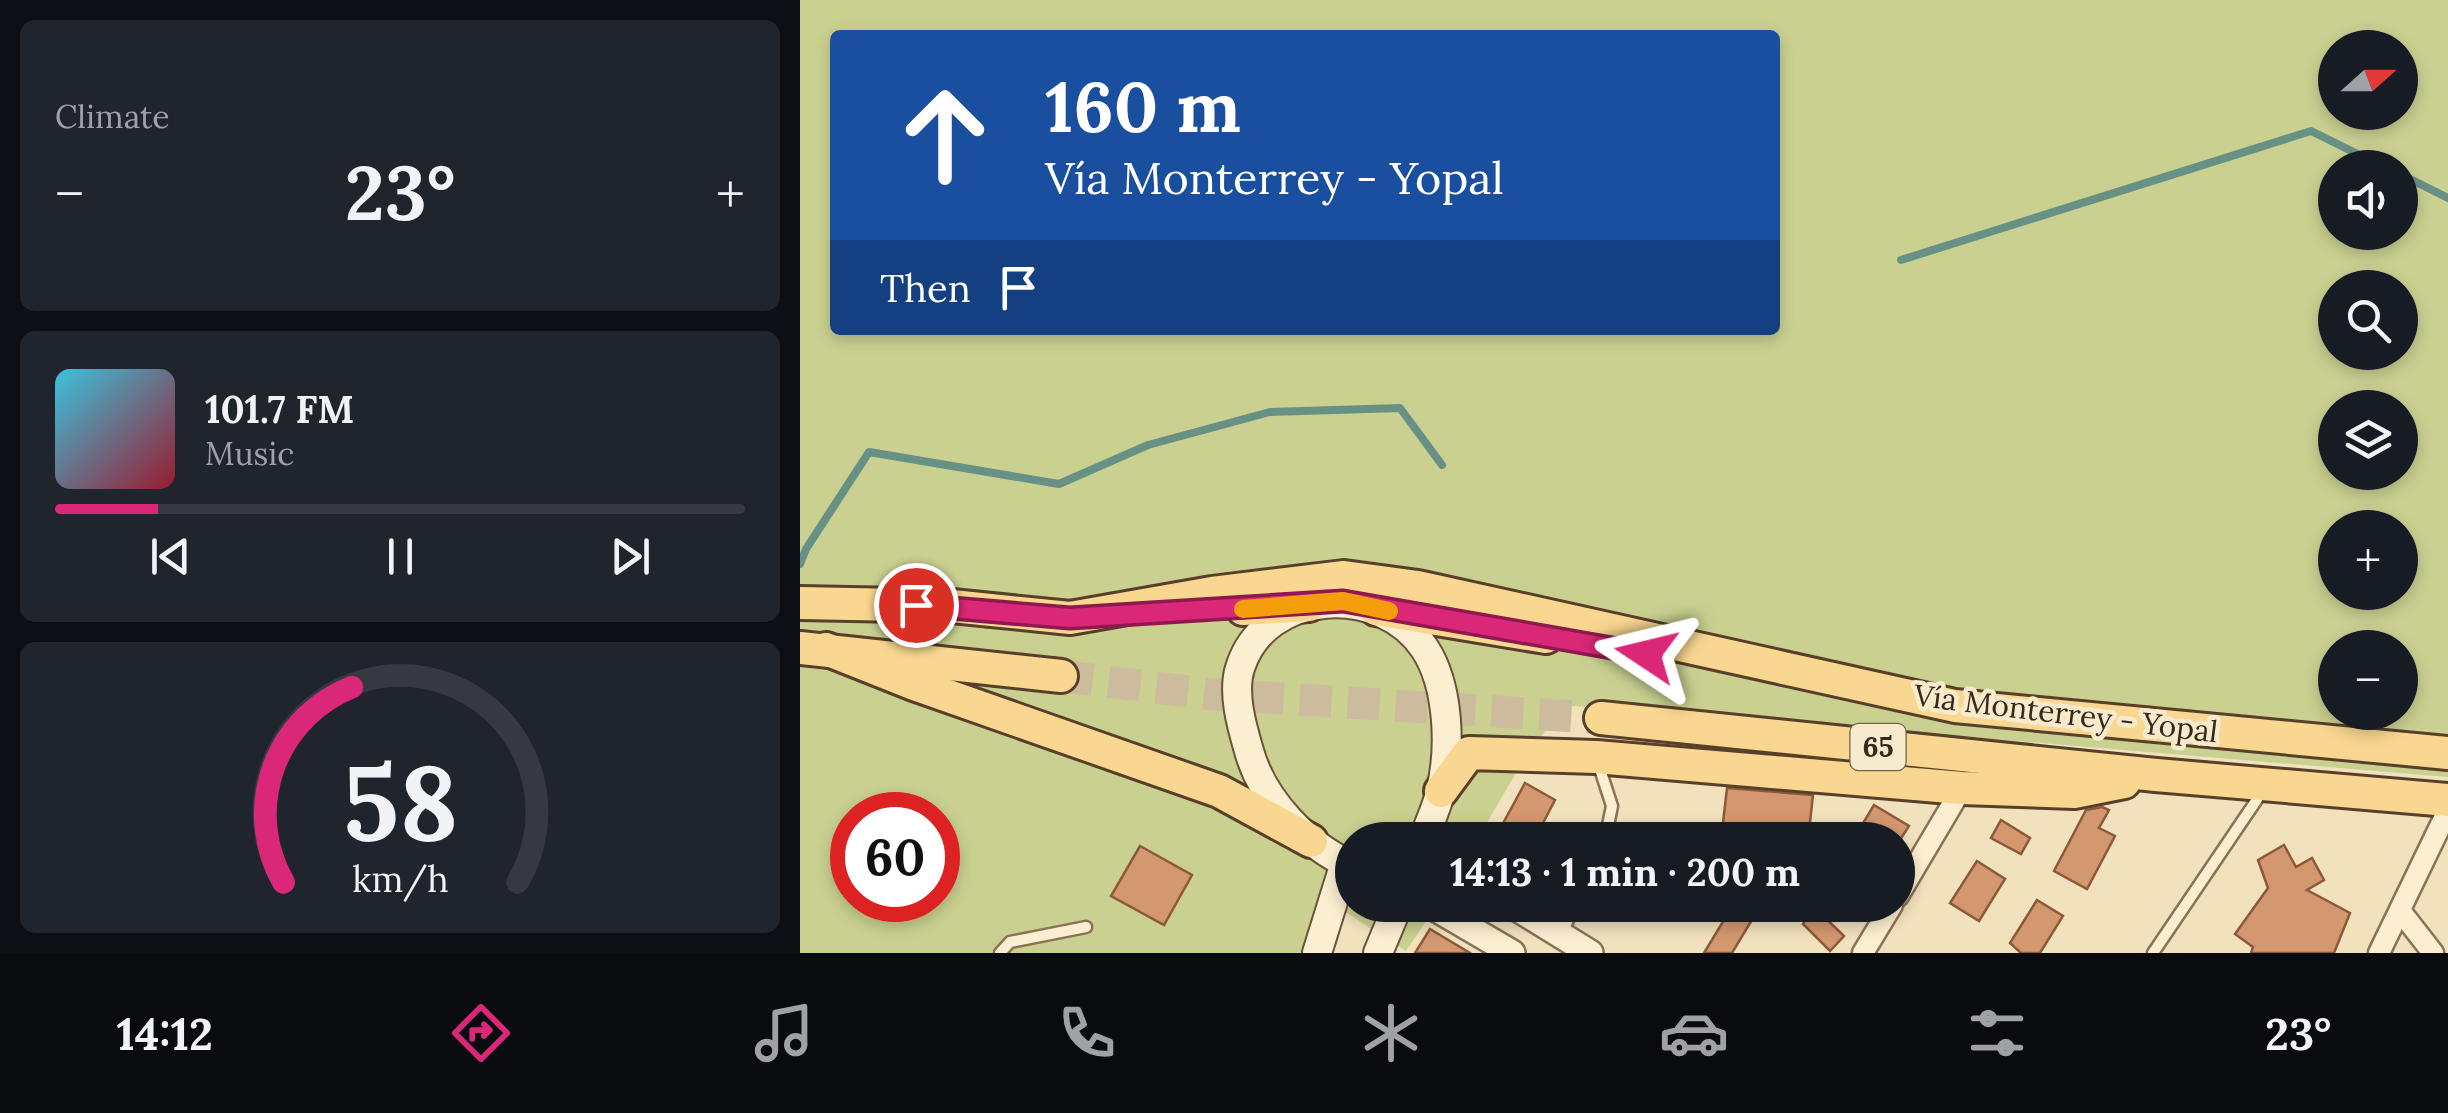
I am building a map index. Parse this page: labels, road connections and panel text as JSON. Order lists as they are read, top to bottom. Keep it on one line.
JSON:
{"streets":{"main road":["Vía Monterrey - Yopal","65"]},"north":"right","page":{"tile":"Climate","map_buttons":["+","−"],"turn":["160 m","Vía Monterrey - Yopal"],"heat":["−","23°","+"],"then":"Then","song":["101.7 FM","Music"],"limit":"60","trip":"14:13 · 1 min · 200 m","tabs":["14:12","23°"],"gauge":["58","km/h"]}}
